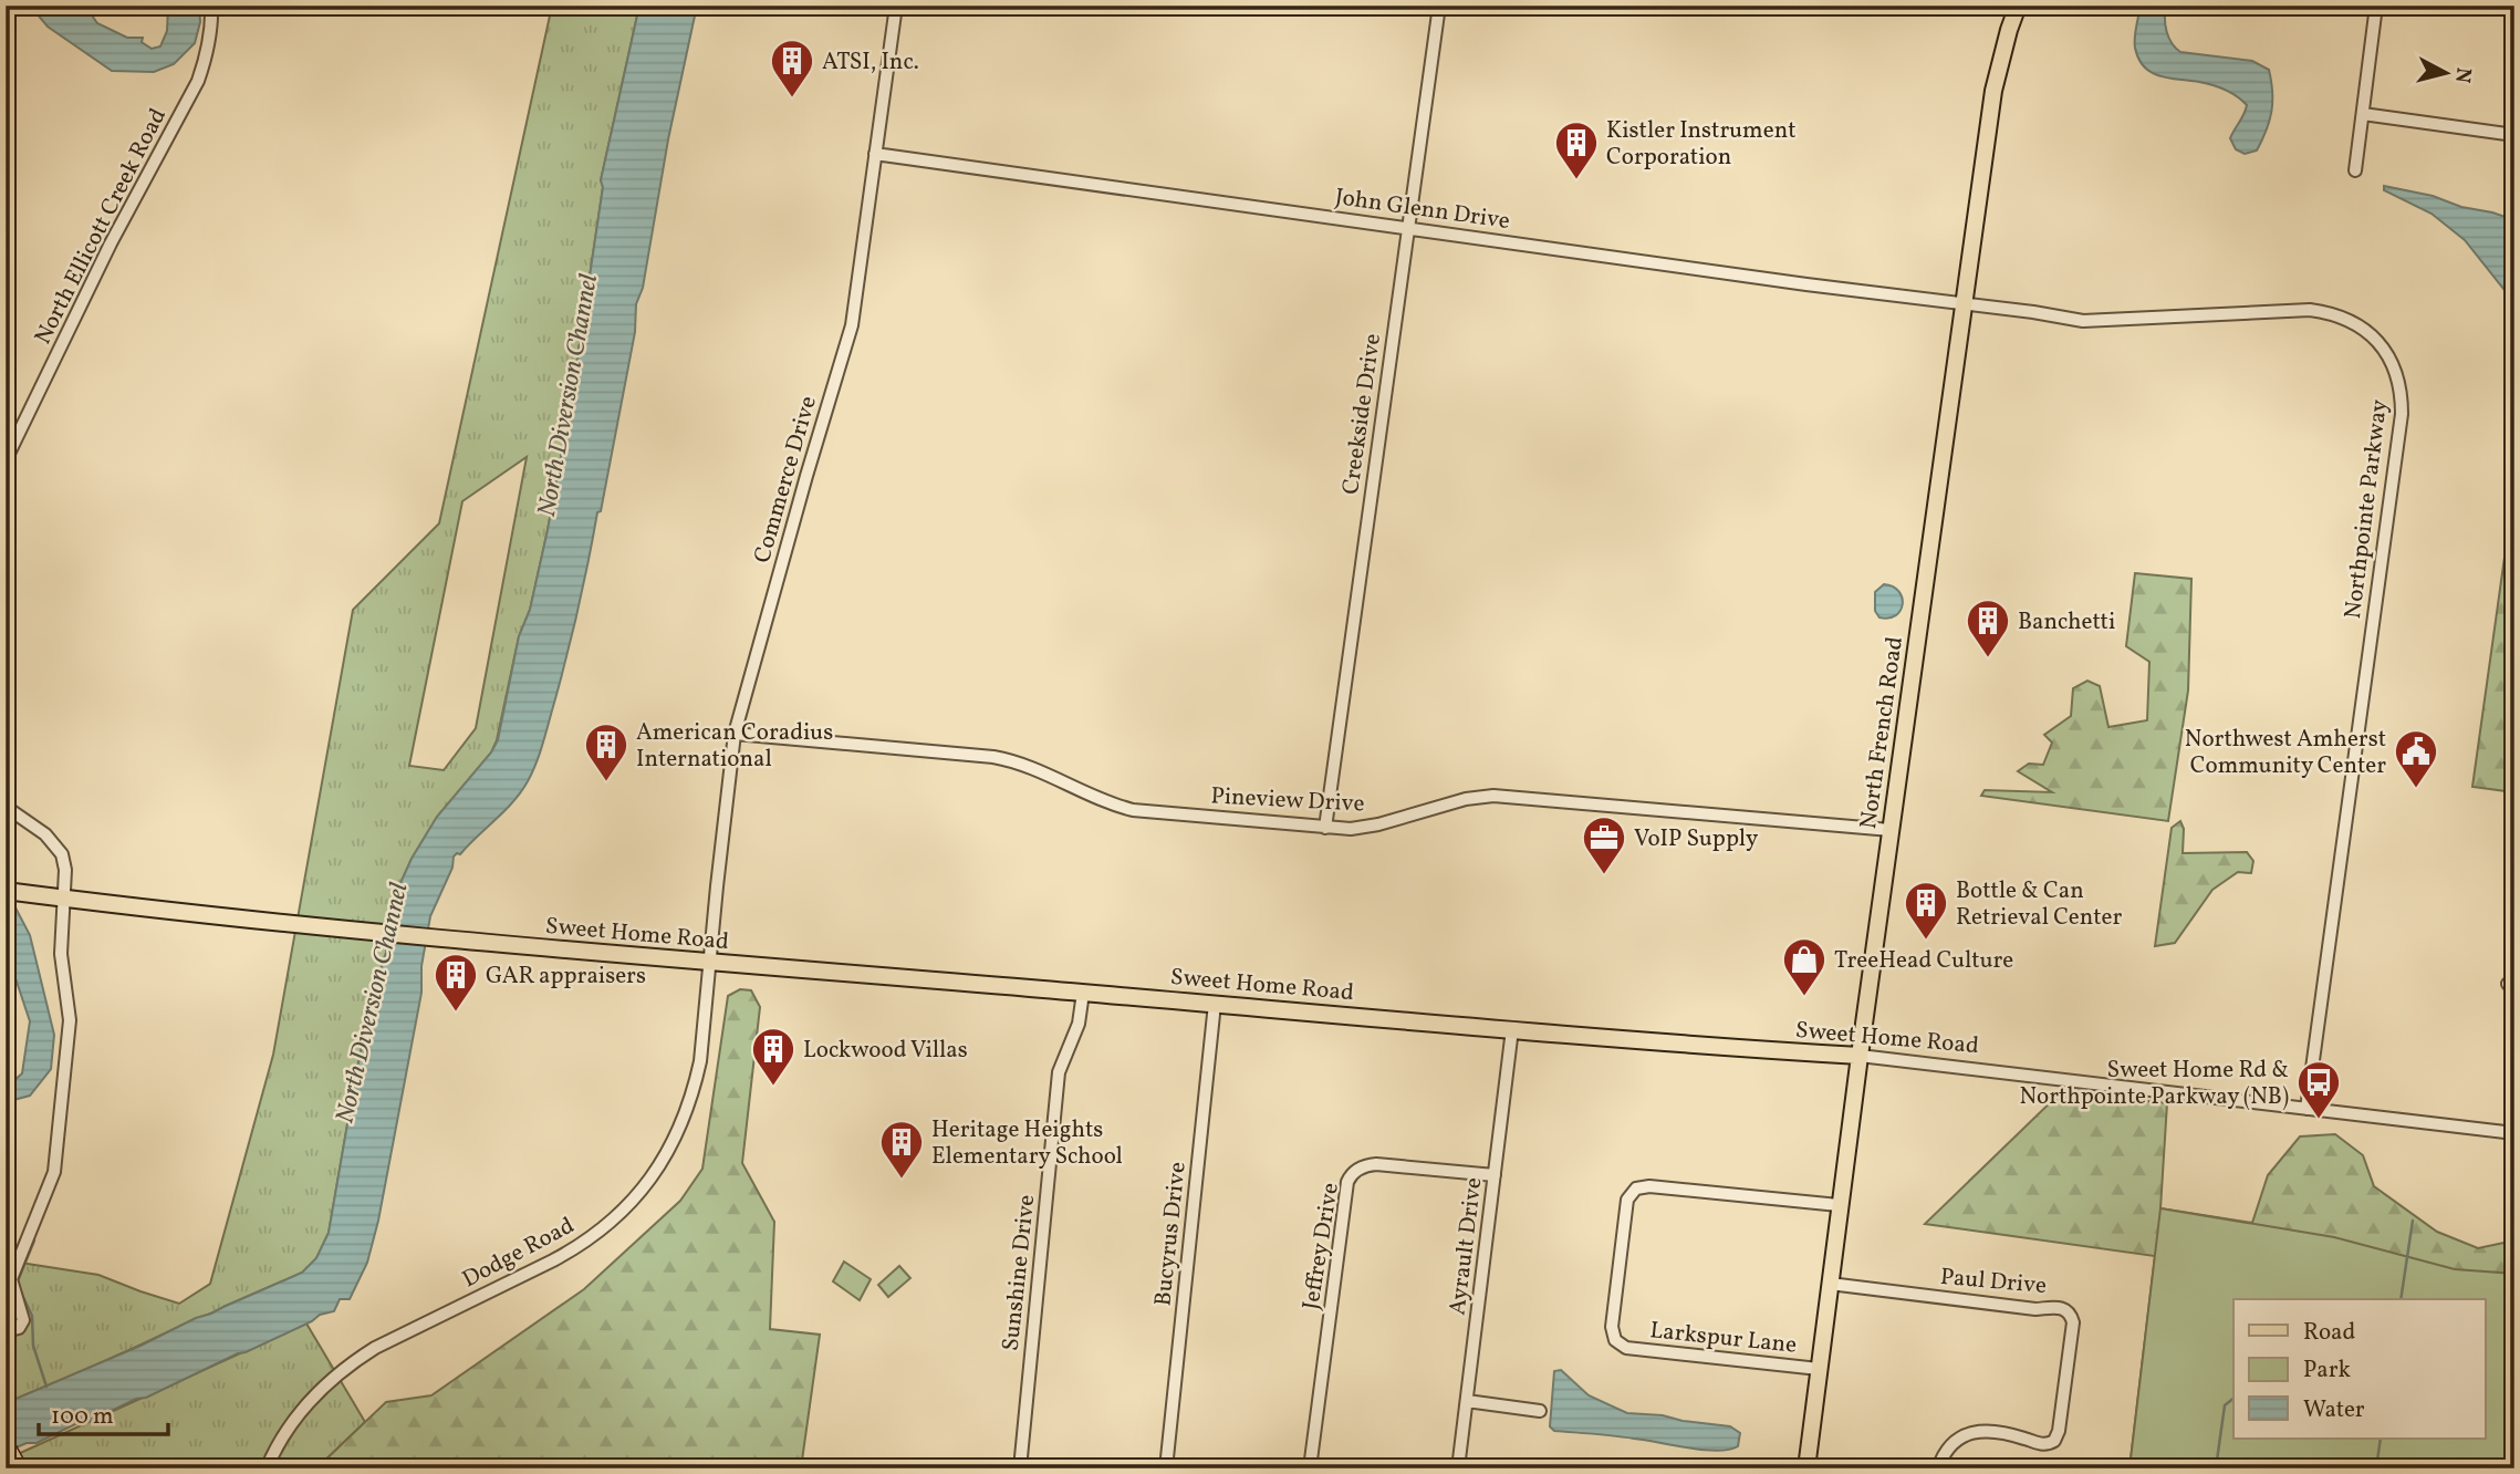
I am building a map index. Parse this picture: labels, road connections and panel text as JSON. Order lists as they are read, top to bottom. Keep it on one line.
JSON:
{"streets":{"main road":["North French Road","Sweet Home Road"],"street":["John Glenn Drive","North Ellicott Creek Road","Creekside Drive","Commerce Drive","Northpointe Parkway","Pineview Drive","Bucyrus Drive","Jeffrey Drive","Ayrault Drive","Dodge Road","Sunshine Drive","Paul Drive","Larkspur Lane"]},"crossings":[["John Glenn Drive","Creekside Drive"],["John Glenn Drive","Commerce Drive"],["John Glenn Drive","Northpointe Parkway"],["John Glenn Drive","North French Road"],["Creekside Drive","Pineview Drive"],["Commerce Drive","Pineview Drive"],["Commerce Drive","Sweet Home Road"],["Commerce Drive","Dodge Road"],["Northpointe Parkway","North French Road"],["Northpointe Parkway","Sweet Home Road"],["North French Road","Pineview Drive"],["North French Road","Sweet Home Road"],["North French Road","Paul Drive"],["North French Road","Larkspur Lane"],["Sweet Home Road","Bucyrus Drive"],["Sweet Home Road","Ayrault Drive"],["Sweet Home Road","Dodge Road"],["Sweet Home Road","Sunshine Drive"],["Jeffrey Drive","Ayrault Drive"]],"water":["North Diversion Channel"],"places":{"building":["ATSI, Inc.","Kistler Instrument Corporation","Banchetti","American Coradius International","Bottle & Can Retrieval Center","GAR appraisers","Lockwood Villas","Heritage Heights Elementary School"],"public building":["Northwest Amherst Community Center"],"office":["VoIP Supply"],"shop":["TreeHead Culture"],"bus stop":["Sweet Home Rd & Northpointe Parkway (NB)"]},"legend":["Road","Park","Water"],"scale_bar":"100 m","north":"right"}
